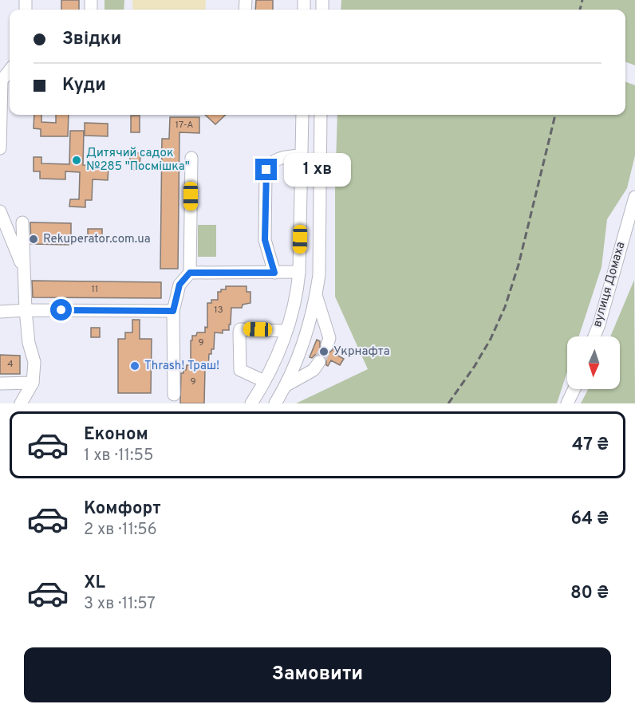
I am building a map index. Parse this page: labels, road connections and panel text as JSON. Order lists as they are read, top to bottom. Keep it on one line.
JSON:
{"streets":{"street":["вулиця Домаха"]},"places":["Дитячий садок №285 \"Посмішка\"","Rekuperator.com.ua","Укрнафта","Thrash! Траш!"],"house_numbers":["17-А","11","13","9","4","9"],"north":"bottom","page":{"banner":["Звідки","Куди"],"bubble":"1 хв","list":[{"name":"Економ","note":"1 хв · 11:55","value":"47 ₴"},{"name":"Комфорт","note":"2 хв · 11:56","value":"64 ₴"},{"name":"XL","note":"3 хв · 11:57","value":"80 ₴"}],"buttons":"Замовити"}}
